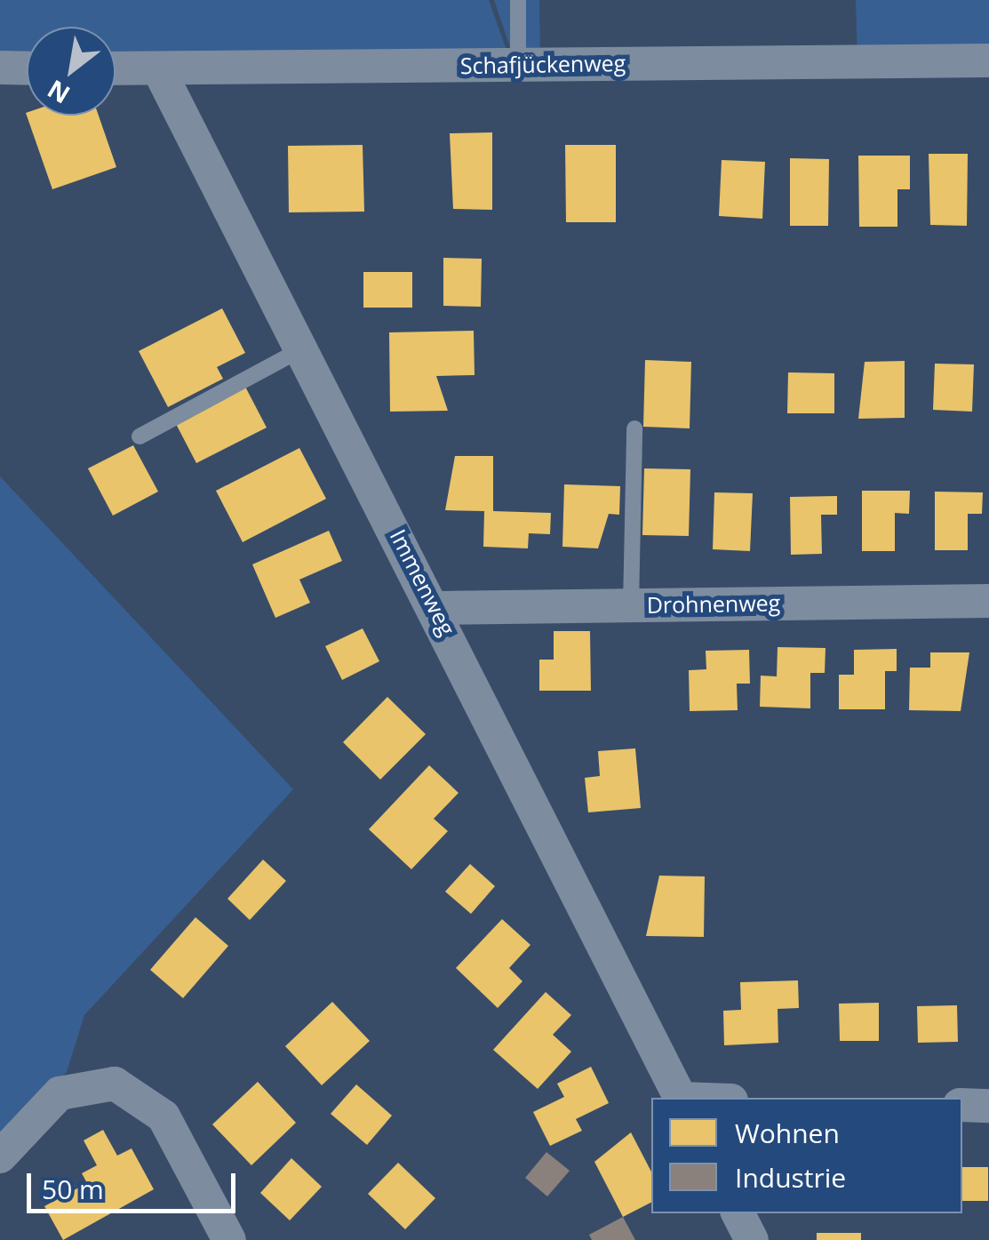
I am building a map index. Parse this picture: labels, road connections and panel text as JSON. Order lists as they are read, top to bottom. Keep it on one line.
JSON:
{"streets":{"street":["Schafjückenweg","Immenweg","Drohnenweg"]},"crossings":[["Schafjückenweg","Immenweg"],["Immenweg","Drohnenweg"]],"legend":["Wohnen","Industrie"],"scale_bar":"50 m","north":"bottom left"}
